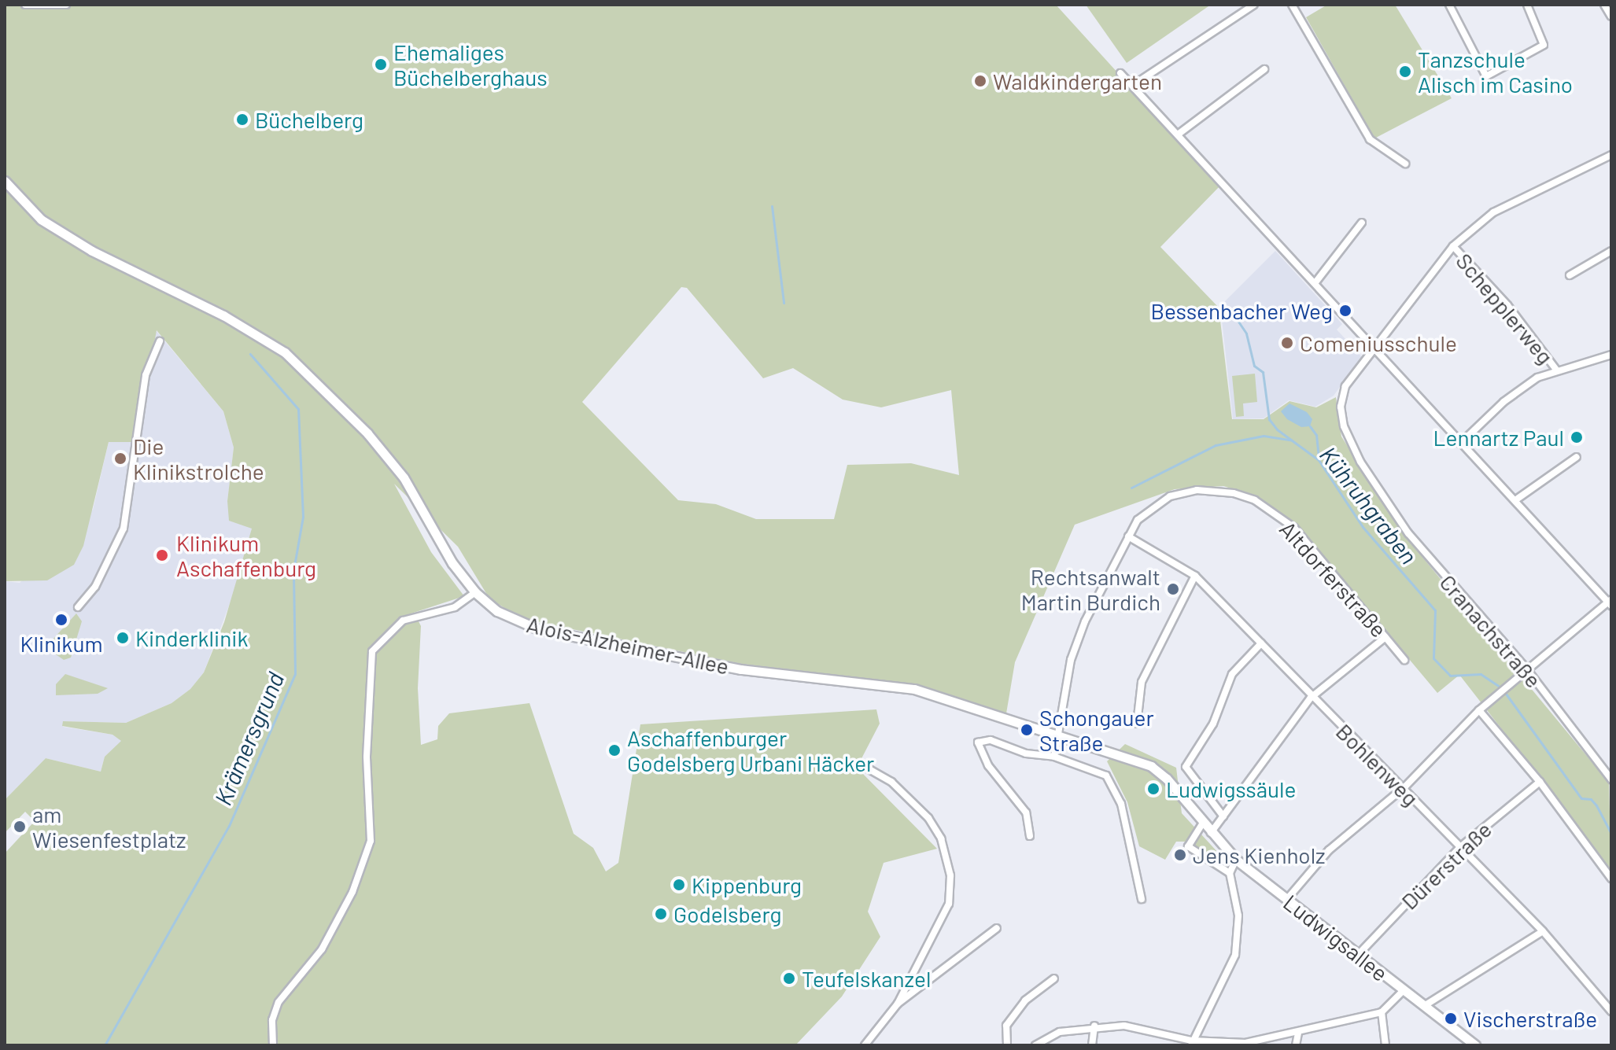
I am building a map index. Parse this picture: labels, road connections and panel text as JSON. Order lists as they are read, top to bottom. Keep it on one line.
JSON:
{"streets":{"street":["Schepplerweg","Altdorferstraße","Cranachstraße","Alois-Alzheimer-Allee","Bohlenweg","Dürerstraße","Ludwigsallee"]},"crossings":[["Schepplerweg","Cranachstraße"],["Altdorferstraße","Alois-Alzheimer-Allee"],["Altdorferstraße","Bohlenweg"],["Altdorferstraße","Ludwigsallee"],["Alois-Alzheimer-Allee","Ludwigsallee"],["Bohlenweg","Dürerstraße"],["Dürerstraße","Ludwigsallee"]],"water":["Kühruhgraben","Krämersgrund"],"places":["Ehemaliges Büchelberghaus","Tanzschule Alisch im Casino","Waldkindergarten","Büchelberg","Bessenbacher Weg","Comeniusschule","Lennartz Paul","Die Klinikstrolche","Klinikum Aschaffenburg","Rechtsanwalt Martin Burdich","Klinikum","Kinderklinik","Schongauer Straße","Aschaffenburger Godelsberg Urbani Häcker","Ludwigssäule","am Wiesenfestplatz","Jens Kienholz","Kippenburg","Godelsberg","Teufelskanzel","Vischerstraße"]}
